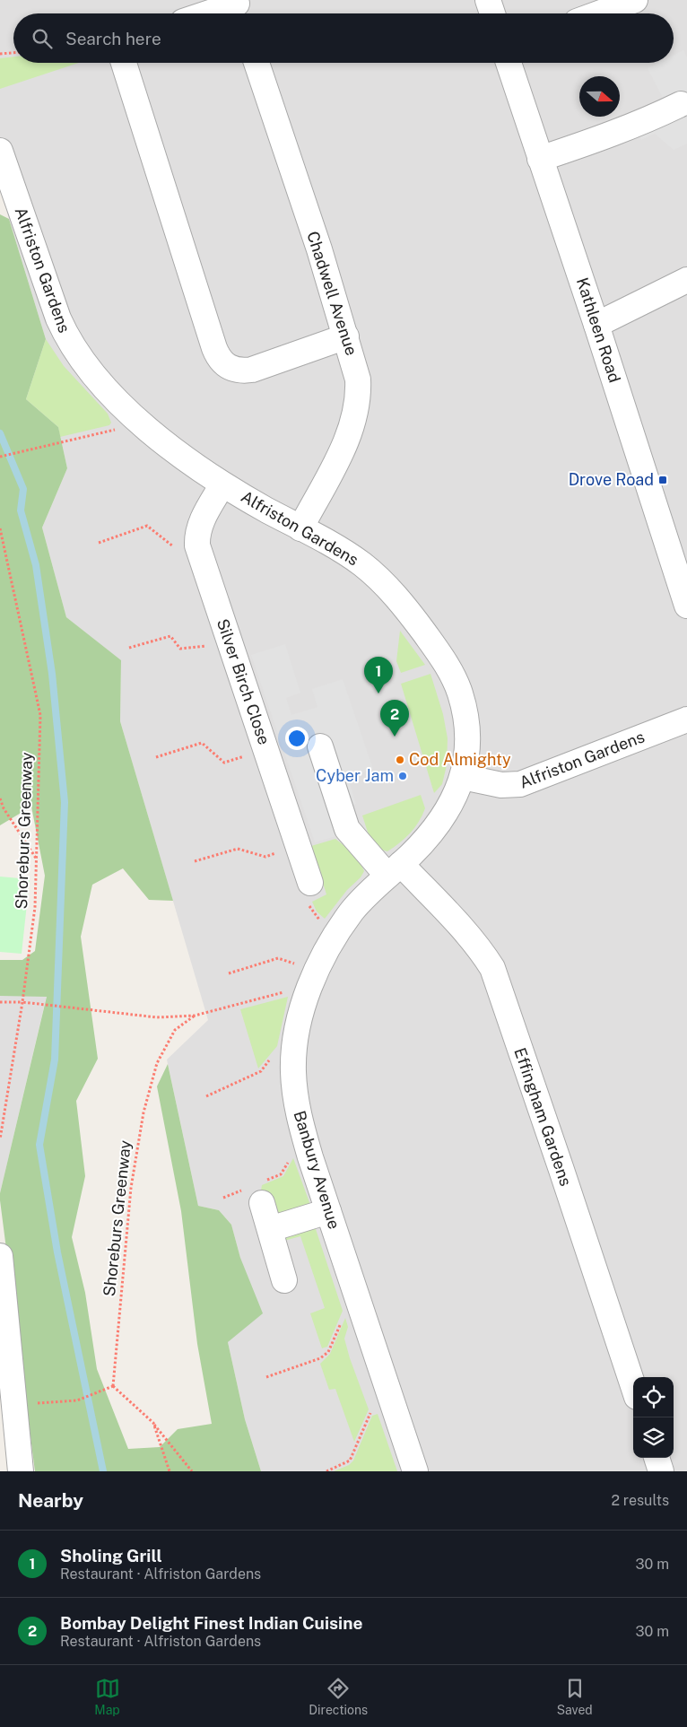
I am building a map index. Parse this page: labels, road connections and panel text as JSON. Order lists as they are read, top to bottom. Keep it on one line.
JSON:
{"streets":{"street":["Alfriston Gardens","Chadwell Avenue","Kathleen Road","Silver Birch Close","Effingham Gardens","Banbury Avenue"],"path":["Shoreburs Greenway"]},"crossings":[["Alfriston Gardens","Chadwell Avenue"],["Alfriston Gardens","Silver Birch Close"],["Alfriston Gardens","Banbury Avenue"],["Effingham Gardens","Banbury Avenue"]],"places":{"transit":["Drove Road"],"other":["Cod Almighty","Cyber Jam"]},"north":"right","page":{"search":"Search here","pins":["1","2"],"heading":["Nearby","2 results"],"list":[{"mark":"1","name":"Sholing Grill","note":"Restaurant · Alfriston Gardens","value":"30 m"},{"mark":"2","name":"Bombay Delight Finest Indian Cuisine","note":"Restaurant · Alfriston Gardens","value":"30 m"}],"nav":["Map","Directions","Saved"]}}
